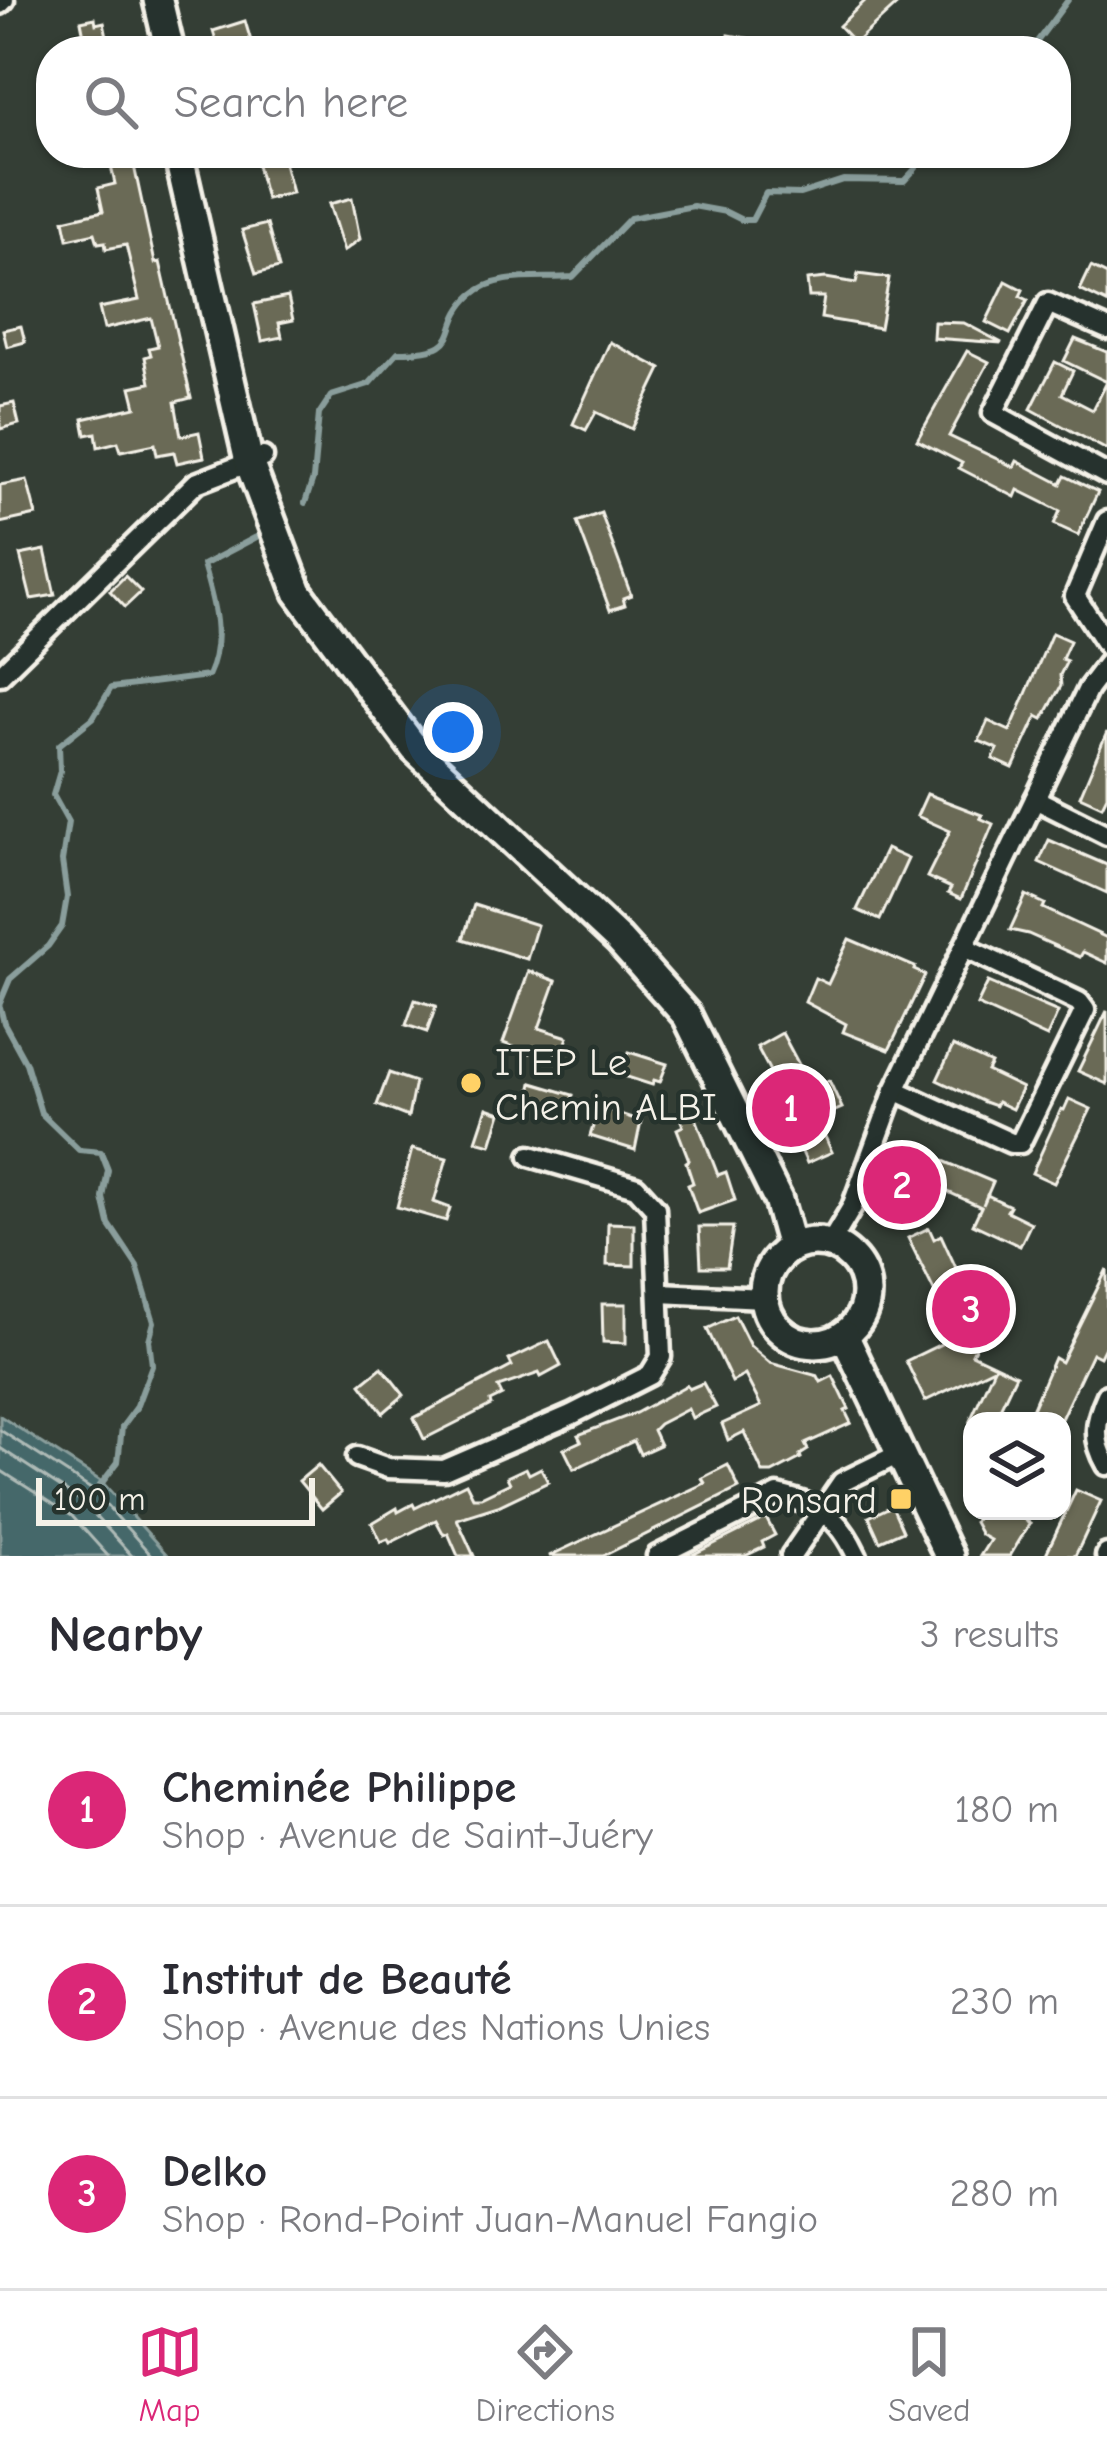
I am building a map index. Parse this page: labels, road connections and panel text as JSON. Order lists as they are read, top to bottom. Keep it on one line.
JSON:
{"places":{"other":["ITEP Le Chemin ALBI"],"transit":["Ronsard"]},"scale_bar":"100 m","page":{"search":"Search here","pins":["1","2","3"],"scale":"100 m","heading":["Nearby","3 results"],"list":[{"mark":"1","name":"Cheminée Philippe","note":"Shop · Avenue de Saint-Juéry","value":"180 m"},{"mark":"2","name":"Institut de Beauté","note":"Shop · Avenue des Nations Unies","value":"230 m"},{"mark":"3","name":"Delko","note":"Shop · Rond-Point Juan-Manuel Fangio","value":"280 m"}],"nav":["Map","Directions","Saved"]}}
